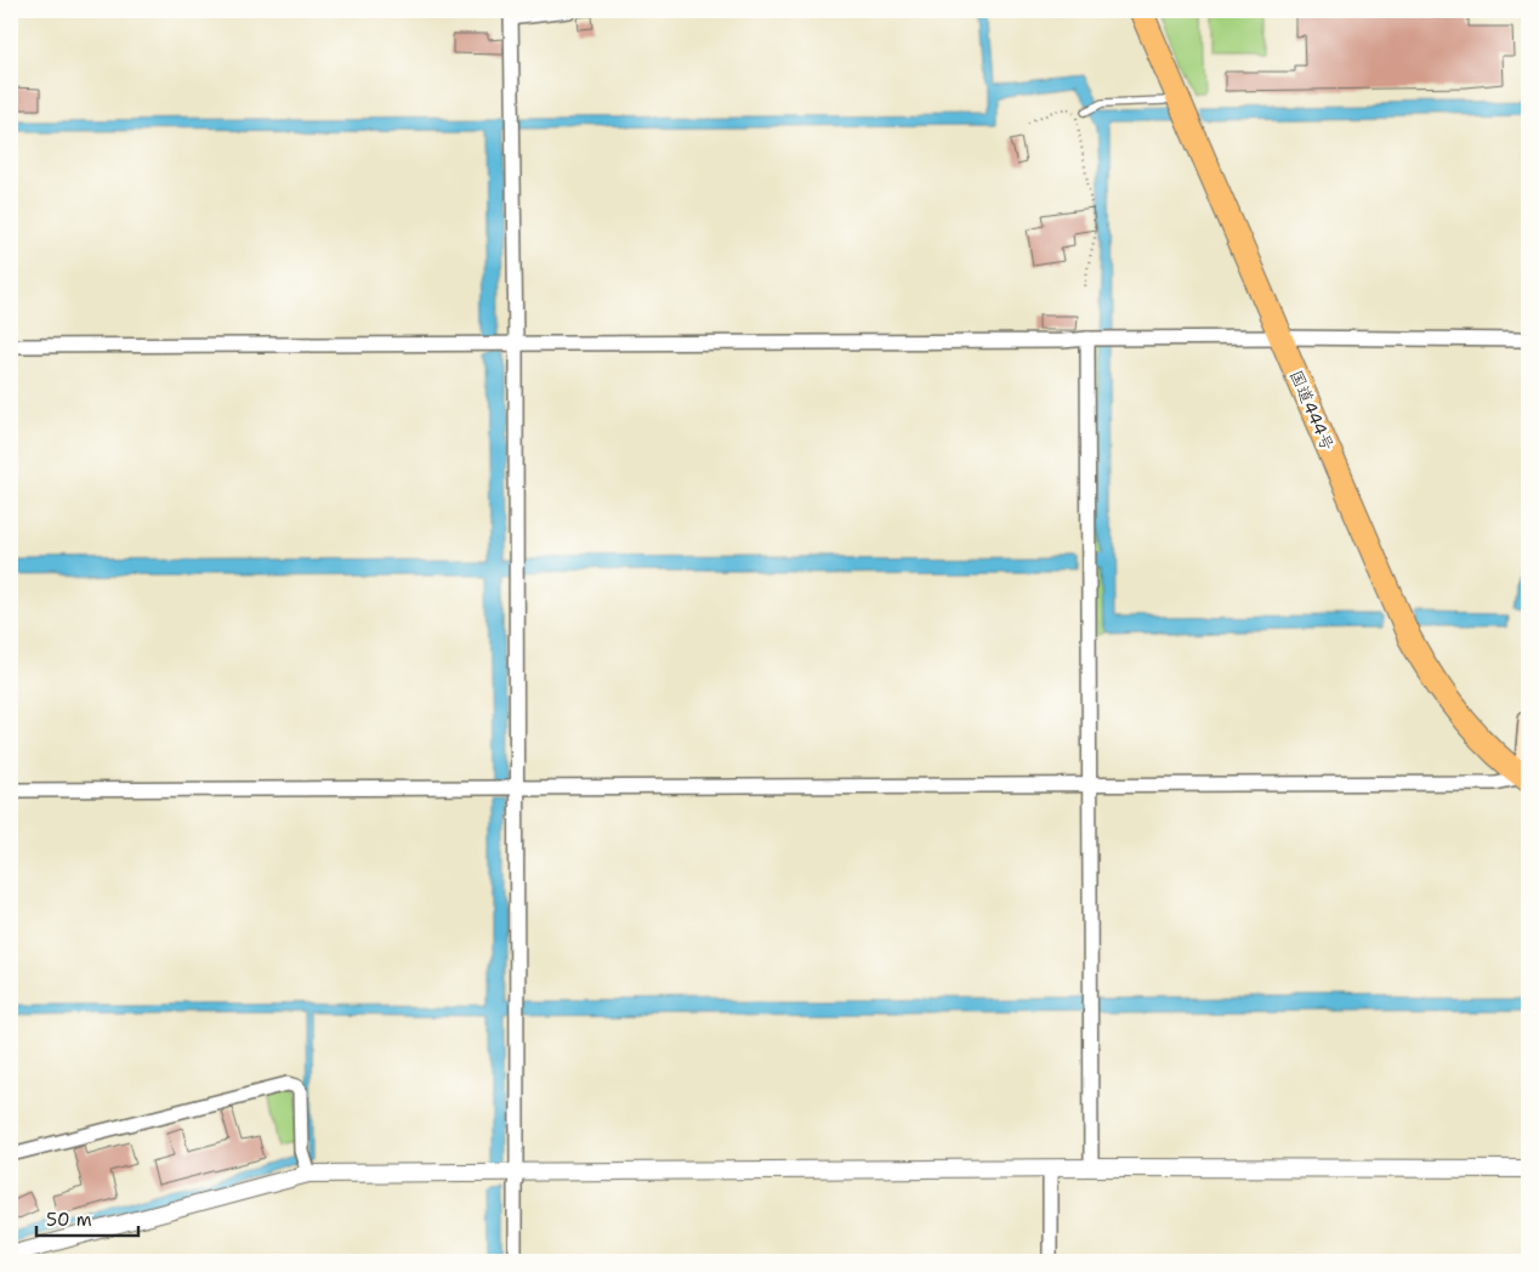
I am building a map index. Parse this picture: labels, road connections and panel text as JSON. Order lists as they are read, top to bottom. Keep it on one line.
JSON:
{"streets":{"highway":["国道444号"]},"scale_bar":"50 m"}
